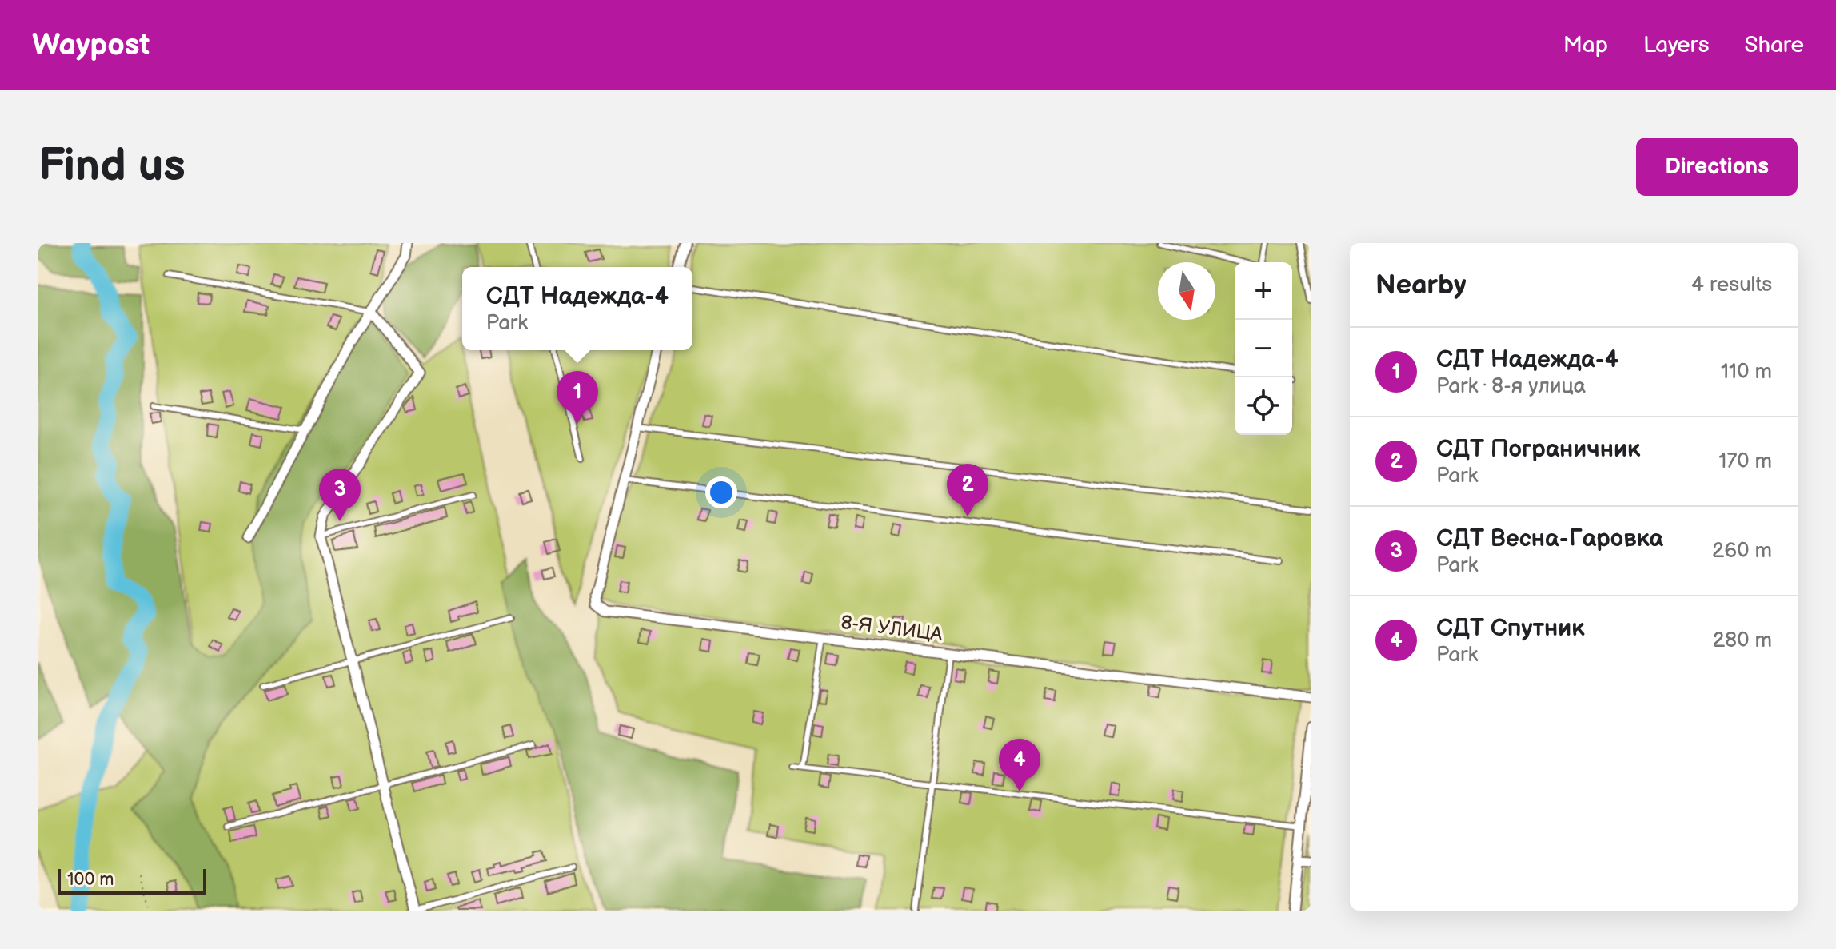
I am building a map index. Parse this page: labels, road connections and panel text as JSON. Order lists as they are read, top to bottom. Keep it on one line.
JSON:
{"streets":{"street":["8-Я УЛИЦА"]},"scale_bar":"100 m","north":"bottom","page":{"header":"Waypost","nav":["Map","Layers","Share"],"buttons":"Directions","title":"Find us","heading":["Nearby","4 results"],"map_buttons":["+","−"],"popup":["СДТ Надежда-4","Park"],"list":[{"mark":"1","name":"СДТ Надежда-4","note":"Park · 8-я улица","value":"110 m"},{"mark":"2","name":"СДТ Пограничник","note":"Park","value":"170 m"},{"mark":"3","name":"СДТ Весна-Гаровка","note":"Park","value":"260 m"},{"mark":"4","name":"СДТ Спутник","note":"Park","value":"280 m"}],"pins":["1","2","3","4"],"scale":"100 m"}}
